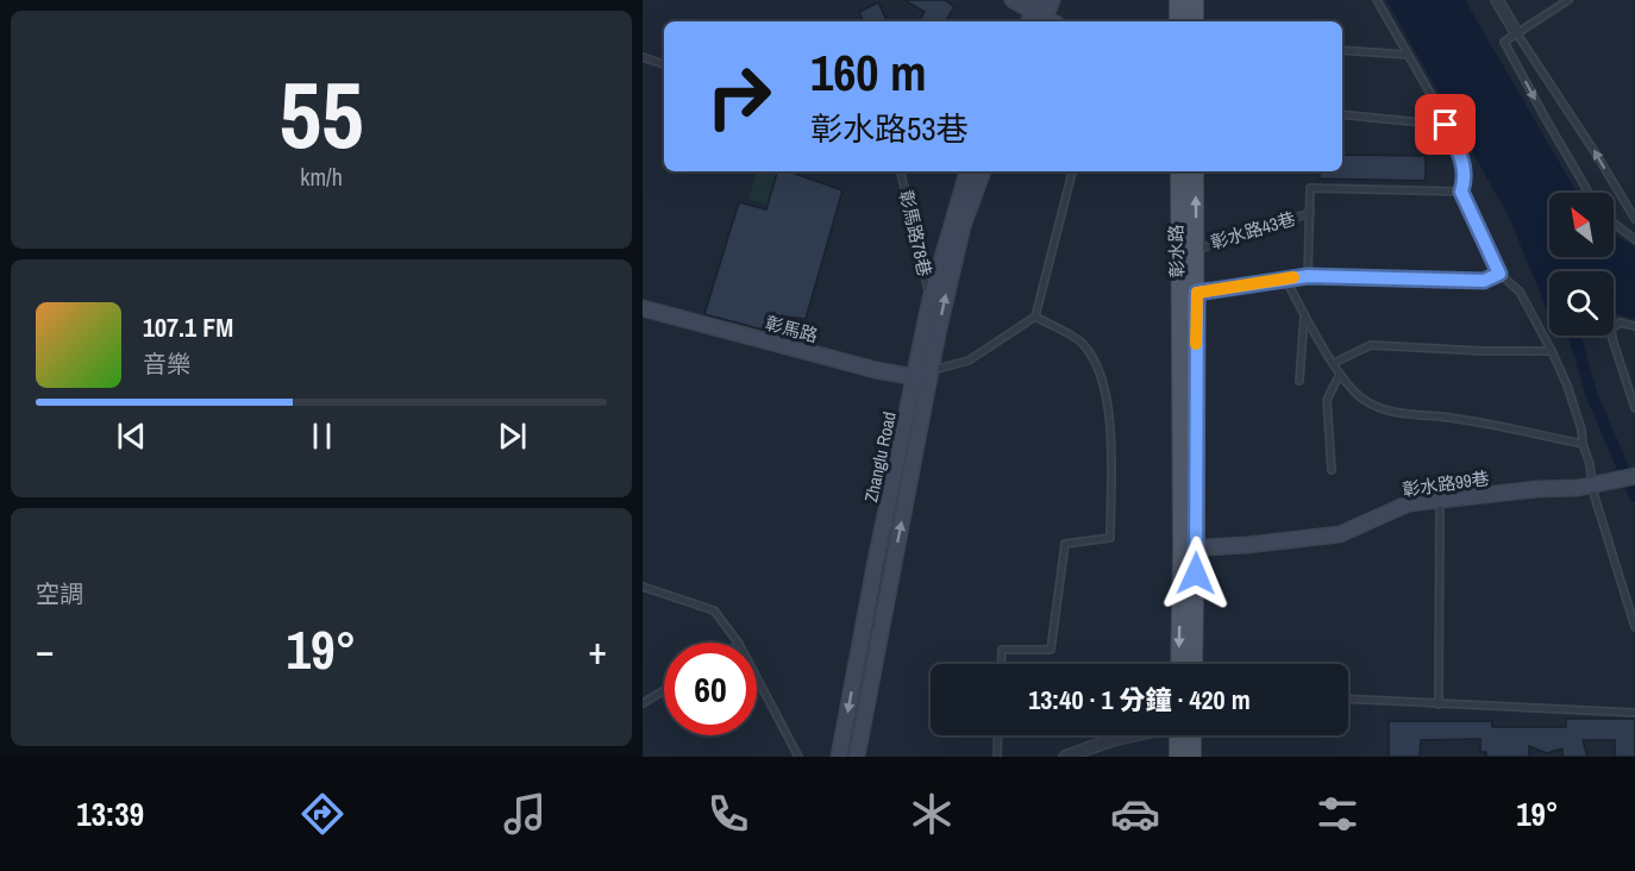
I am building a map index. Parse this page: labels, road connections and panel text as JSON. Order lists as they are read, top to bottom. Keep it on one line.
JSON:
{"streets":{"main road":["彰水路","彰馬路","Zhanglu Road","彰水路99巷"],"lane":["彰水路43巷","彰馬路78巷"]},"crossings":[["彰水路43巷","彰水路"],["彰馬路78巷","Zhanglu Road"],["彰水路","彰水路99巷"],["彰馬路","Zhanglu Road"]],"north":"top left","page":{"tile":[["55","km/h"],"空調"],"turn":["160 m","彰水路53巷"],"song":["107.1 FM","音樂"],"heat":["−","19°","+"],"limit":"60","trip":"13:40 · 1 分鐘 · 420 m","tabs":["13:39","19°"]}}
